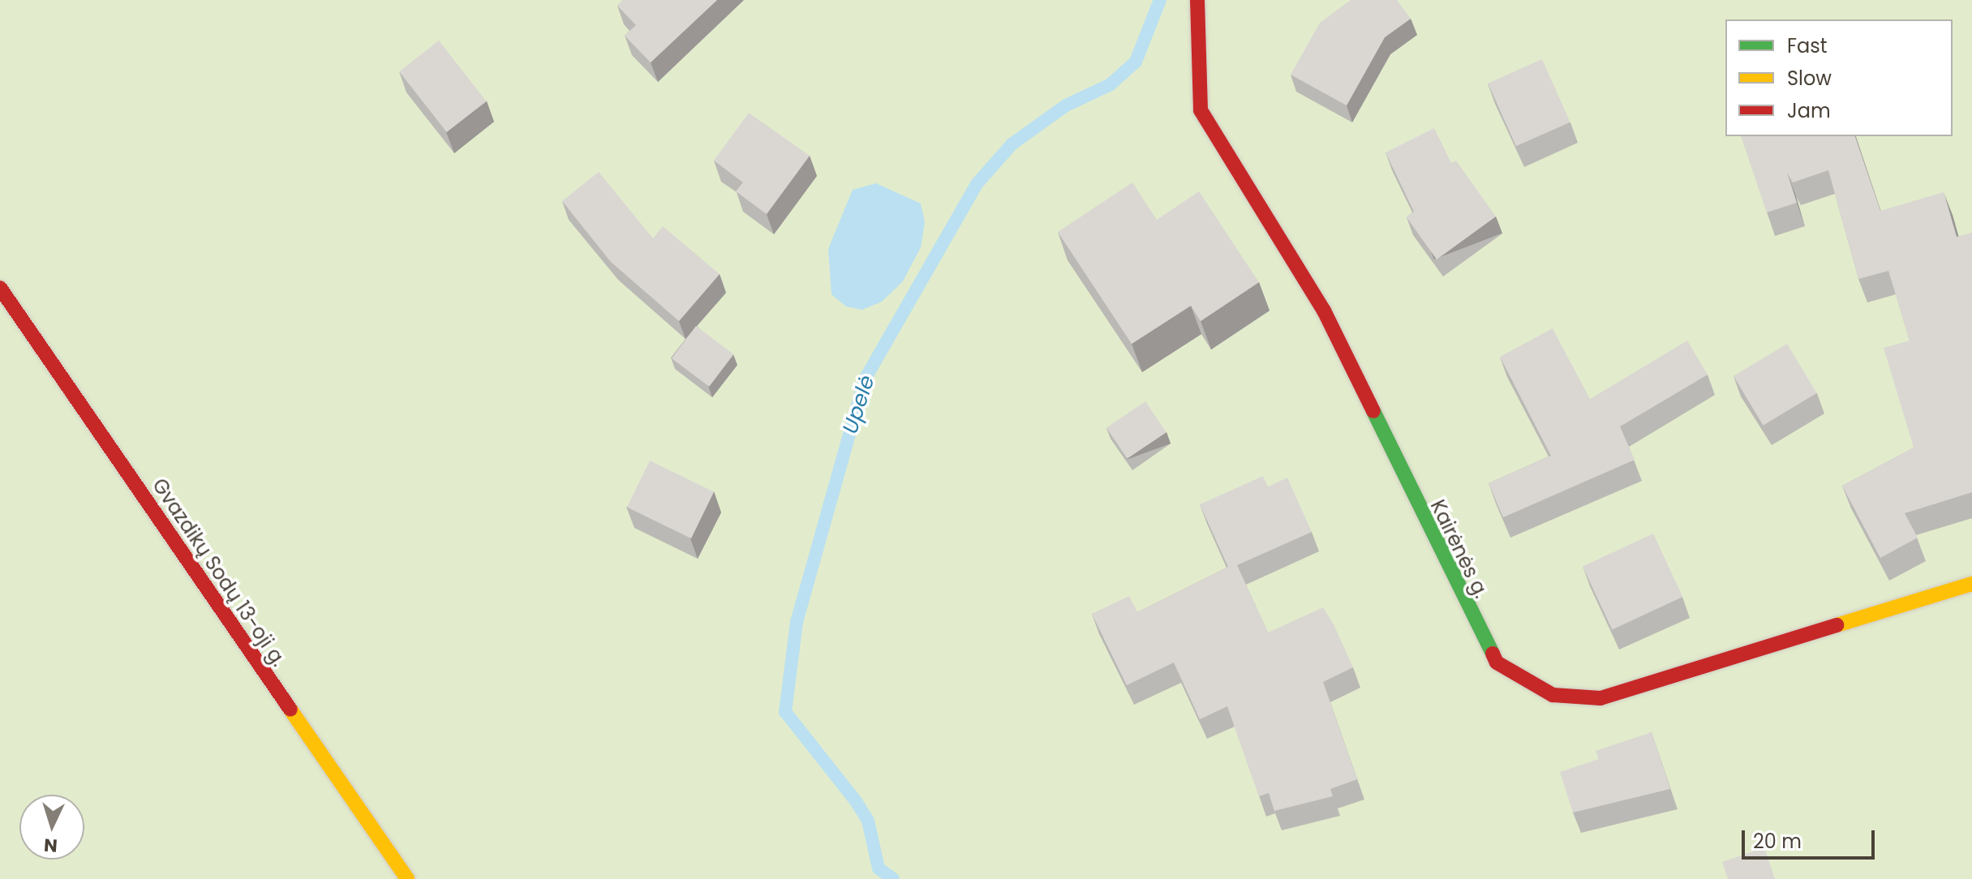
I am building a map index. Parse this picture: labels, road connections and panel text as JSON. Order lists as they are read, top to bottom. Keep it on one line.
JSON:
{"streets":{"street":["Kairėnės g.","Gvazdikų Sodų 13-oji g."]},"water":["Upelė"],"legend":["Fast","Slow","Jam"],"scale_bar":"20 m","north":"bottom"}
